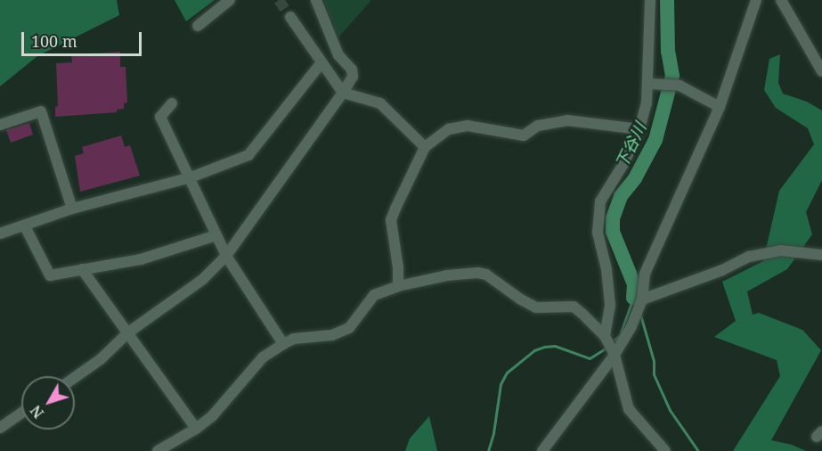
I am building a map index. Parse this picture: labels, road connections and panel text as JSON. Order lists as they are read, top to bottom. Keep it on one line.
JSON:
{"water":["下谷川"],"scale_bar":"100 m","north":"bottom left"}
